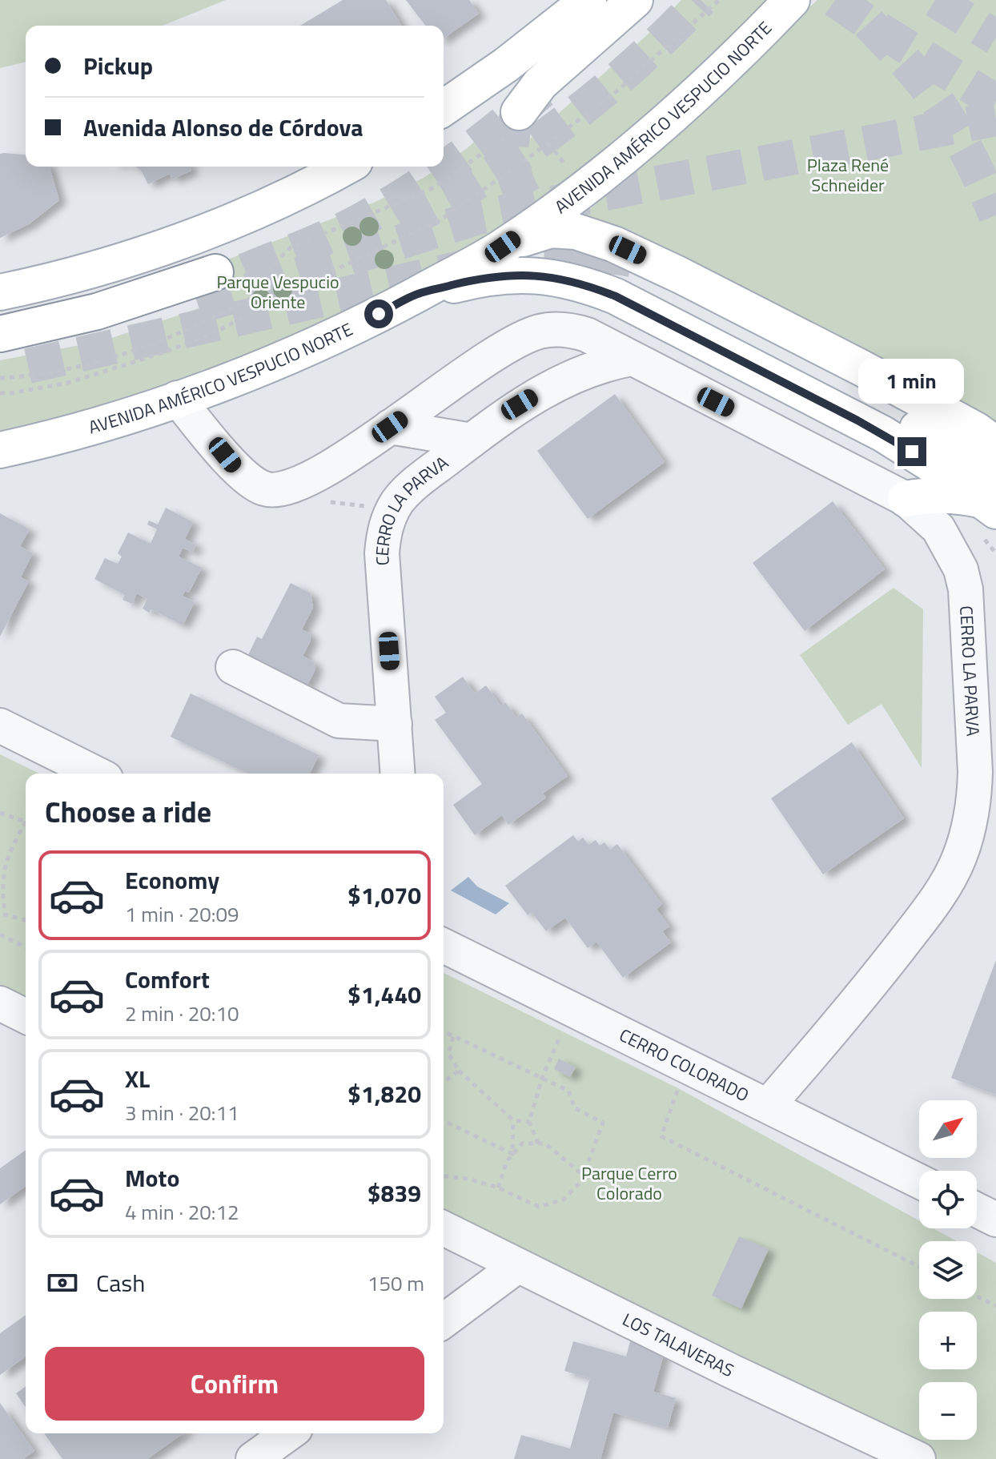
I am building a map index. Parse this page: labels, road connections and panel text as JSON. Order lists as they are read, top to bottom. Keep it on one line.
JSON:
{"streets":{"main road":["AVENIDA AMÉRICO VESPUCIO NORTE"],"street":["CERRO LA PARVA","CERRO COLORADO","LOS TALAVERAS"]},"crossings":[["AVENIDA AMÉRICO VESPUCIO NORTE","CERRO LA PARVA"],["CERRO LA PARVA","CERRO COLORADO"]],"parks":["Plaza René Schneider","Parque Vespucio Oriente","Parque Cerro Colorado"],"north":"top right","page":{"banner":["Pickup","Avenida Alonso de Córdova"],"bubble":"1 min","heading":"Choose a ride","list":[{"name":"Economy","note":"1 min · 20:09","value":"$1,070"},{"name":"Comfort","note":"2 min · 20:10","value":"$1,440"},{"name":"XL","note":"3 min · 20:11","value":"$1,820"},{"name":"Moto","note":"4 min · 20:12","value":"$839"}],"map_buttons":["+","−"],"pay":["Cash","150 m"],"buttons":"Confirm"}}
